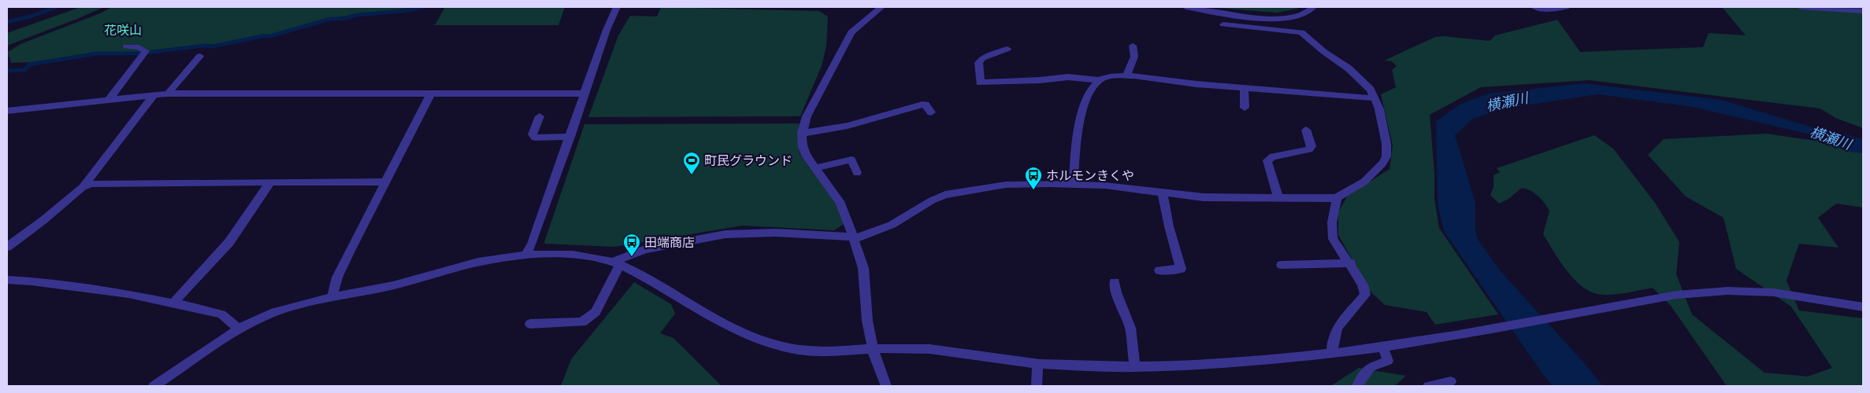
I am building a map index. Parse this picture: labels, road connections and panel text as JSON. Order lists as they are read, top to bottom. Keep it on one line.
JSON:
{"water":["横瀬川"],"parks":["花咲山"],"places":{"sports":["町民グラウンド"],"bus stop":["ホルモンきくや","田端商店"]}}
